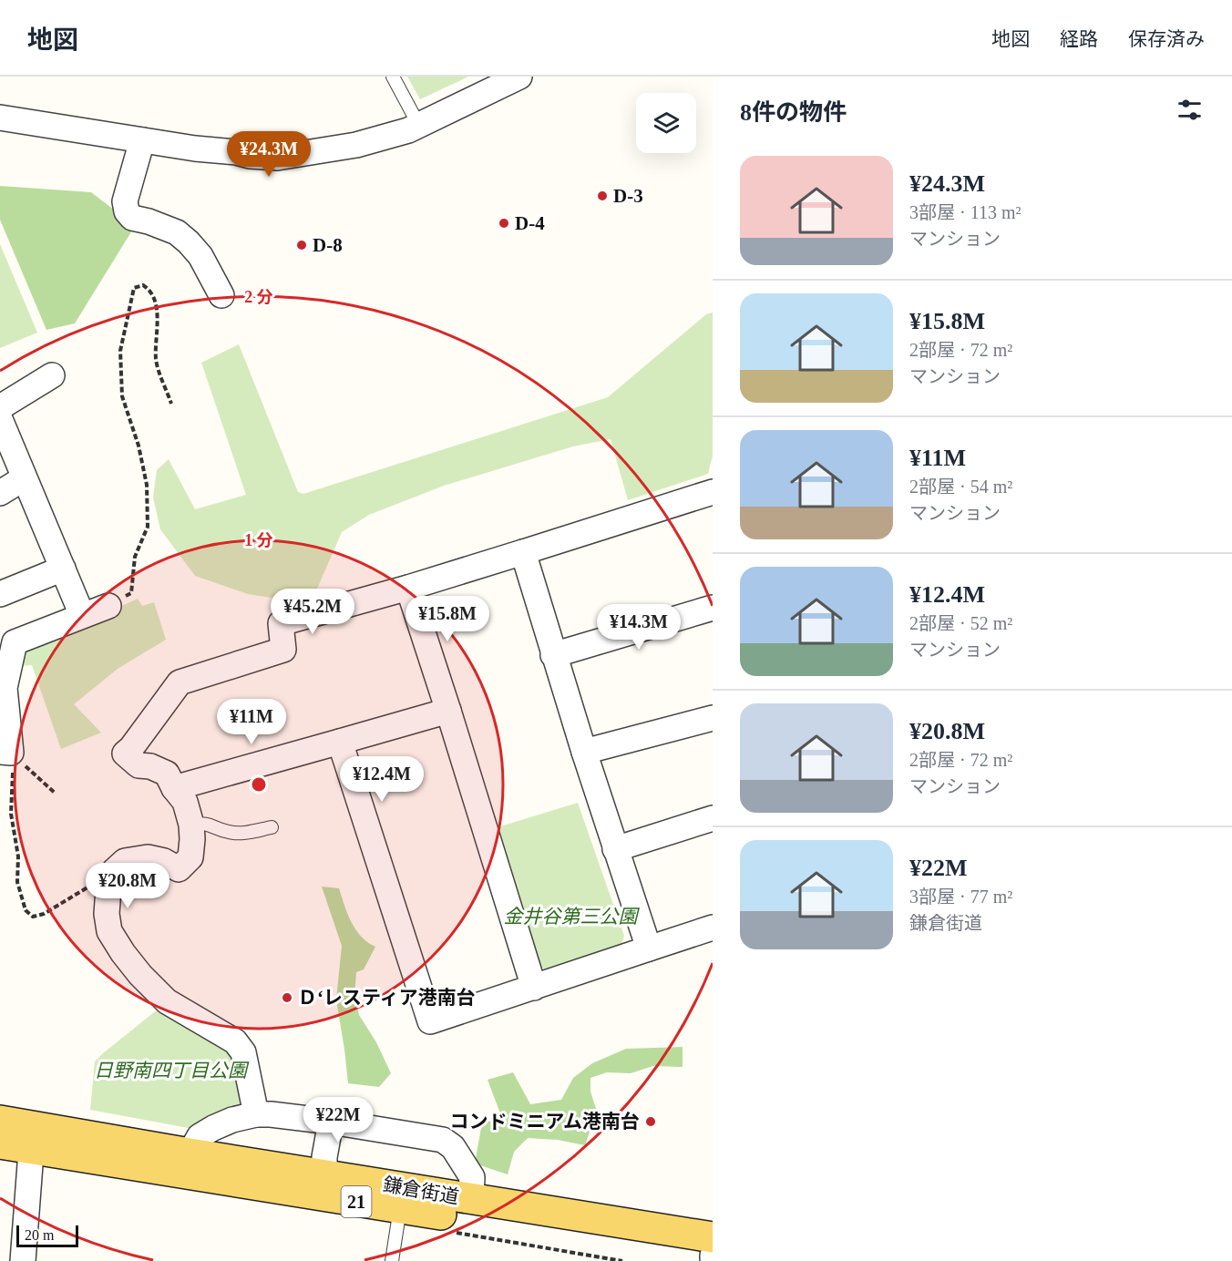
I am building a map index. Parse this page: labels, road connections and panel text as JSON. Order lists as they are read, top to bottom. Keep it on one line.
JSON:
{"streets":{"main road":["鎌倉街道","21"]},"parks":["金井谷第三公園","日野南四丁目公園"],"places":["D-3","D-4","D-8","Ｄ‘レスティア港南台","コンドミニアム港南台"],"scale_bar":"20 m","page":{"header":"地図","nav":["地図","経路","保存済み"],"heading":"8件の物件","price":["¥24.3M","¥45.2M","¥15.8M","¥14.3M","¥11M","¥12.4M","¥20.8M","¥22M"],"list":[{"name":"¥24.3M","note":"3部屋 · 113 m² · マンション"},{"name":"¥15.8M","note":"2部屋 · 72 m² · マンション"},{"name":"¥11M","note":"2部屋 · 54 m² · マンション"},{"name":"¥12.4M","note":"2部屋 · 52 m² · マンション"},{"name":"¥20.8M","note":"2部屋 · 72 m² · マンション"},{"name":"¥22M","note":"3部屋 · 77 m² · 鎌倉街道"}],"scale":"20 m"},"rings":["2 分","1 分"]}
